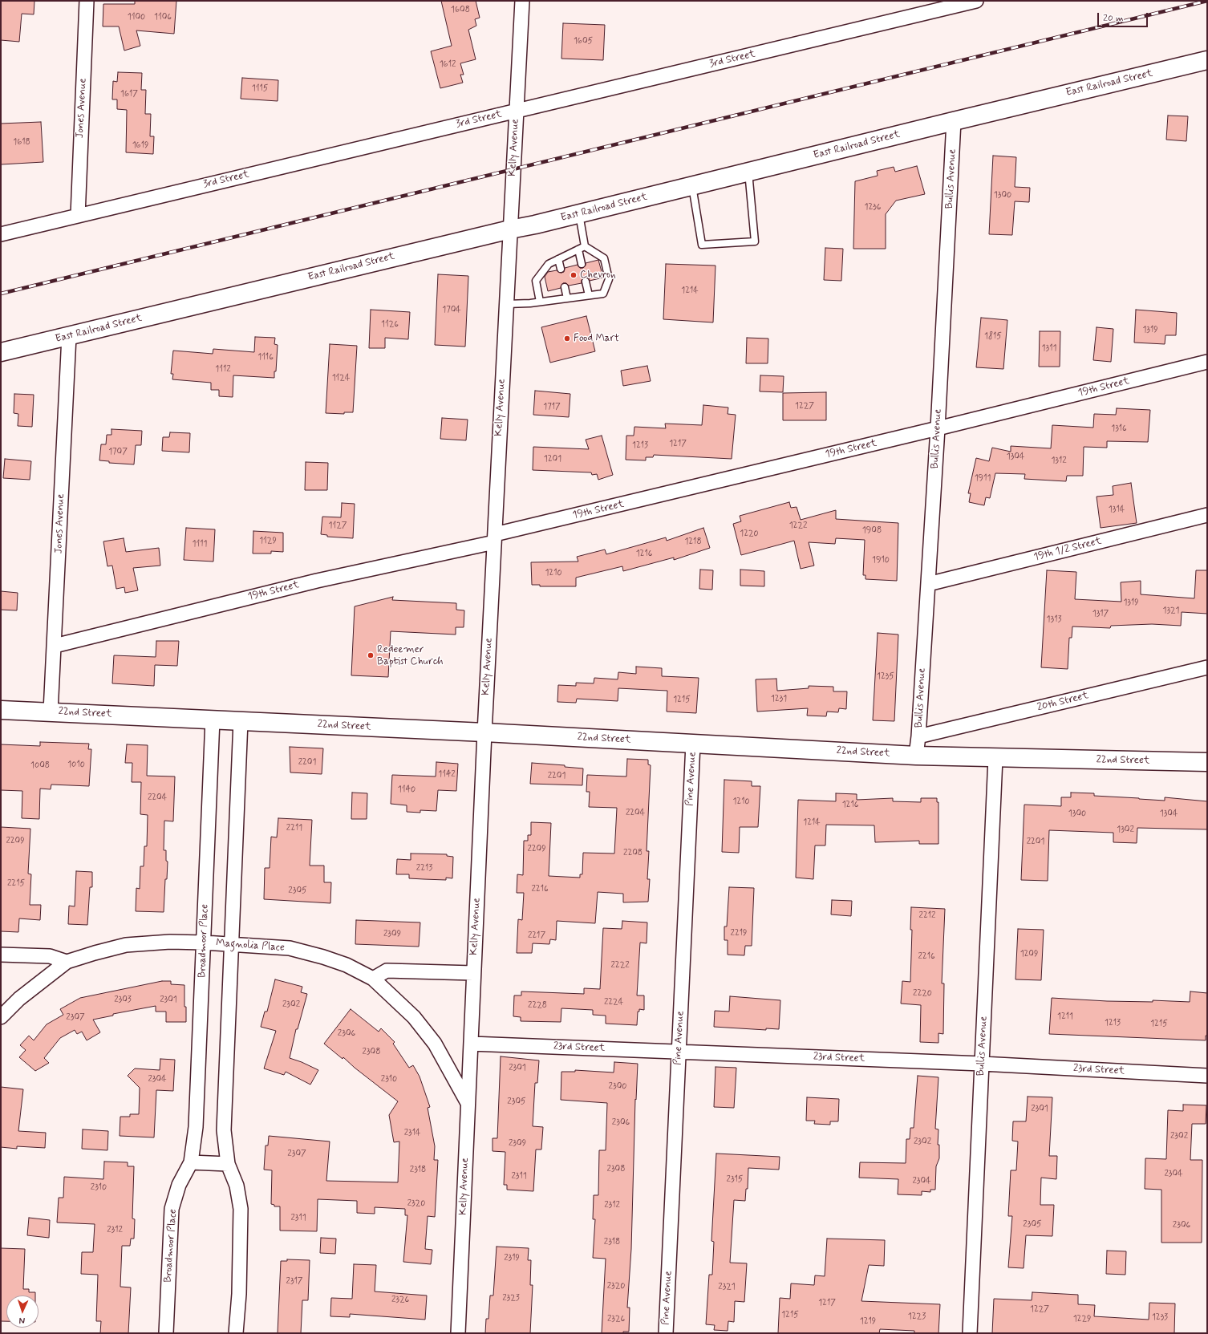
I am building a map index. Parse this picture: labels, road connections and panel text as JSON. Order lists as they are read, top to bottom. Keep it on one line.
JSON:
{"streets":{"street":["3rd Street","East Railroad Street","Jones Avenue","Kelly Avenue","Bullis Avenue","19th Street","19th 1/2 Street","20th Street","22nd Street","Pine Avenue","Broadmoor Place","Magnolia Place","23rd Street"]},"crossings":[["3rd Street","Jones Avenue"],["3rd Street","Kelly Avenue"],["East Railroad Street","Jones Avenue"],["East Railroad Street","Kelly Avenue"],["East Railroad Street","Bullis Avenue"],["Jones Avenue","19th Street"],["Jones Avenue","22nd Street"],["Kelly Avenue","19th Street"],["Kelly Avenue","22nd Street"],["Kelly Avenue","Magnolia Place"],["Kelly Avenue","23rd Street"],["Bullis Avenue","19th Street"],["Bullis Avenue","19th 1/2 Street"],["Bullis Avenue","20th Street"],["Bullis Avenue","22nd Street"],["Bullis Avenue","23rd Street"],["22nd Street","Pine Avenue"],["22nd Street","Broadmoor Place"],["Pine Avenue","23rd Street"],["Broadmoor Place","Magnolia Place"]],"places":["Chevron","Food Mart","Redeemer Baptist Church"],"house_numbers":["1608","1100","1106","1605","1612","1115","1617","1618","1619","1300","1236","1214","1704","1126","1319","1815","1311","1116","1112","1124","1227","1717","1316","1217","1213","1707","1304","1201","1312","1911","1314","1127","1222","1908","1220","1129","1218","1111","1216","1910","1210","1319","1321","1317","1313","1235","1231","1215","2201","1010","1008","1142","2201","1140","2204","1210","1216","2204","1300","1304","1214","2211","1302","2209","2201","2209","2208","2213","2215","2216","2305","2212","2219","2309","2217","1209","2216","2222","2220","2303","2301","2224","2302","2228","1211","2307","1213","1215","2306","2308","2301","2304","2310","2300","2305","2301","2306","2314","2302","2302","2309","2307","2308","2318","2304","2311","2315","2304","2310","2320","2312","2311","2305","2306","2312","2318","2319","2317","2320","2321","2323","2326","1217","1227","1215","1223","1233","2326","1229","1219"],"scale_bar":"20 m","north":"bottom"}
